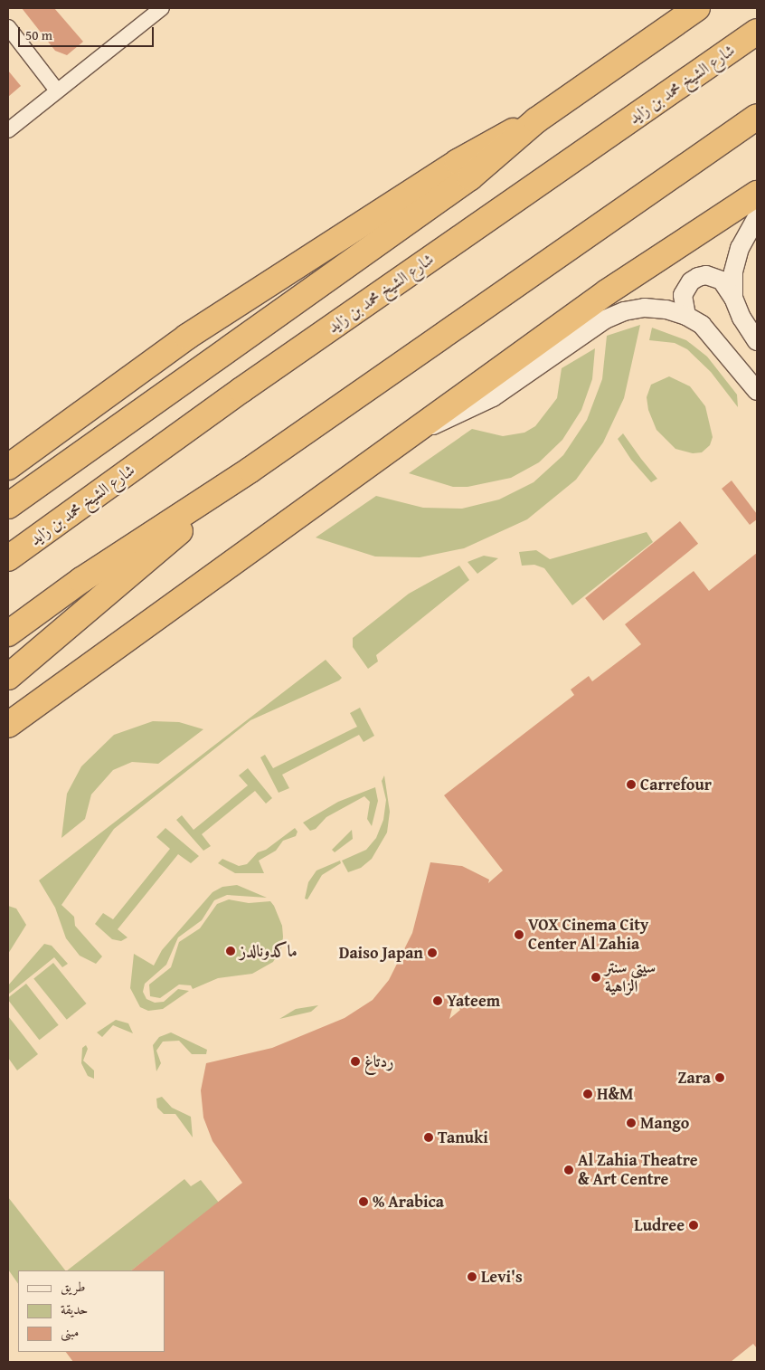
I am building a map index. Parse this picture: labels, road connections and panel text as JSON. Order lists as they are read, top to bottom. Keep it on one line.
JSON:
{"streets":{"highway":["شارع الشيخ محمد بن زايد"]},"places":["Carrefour","VOX Cinema City Center Al Zahia","ماكدونالدز","Daiso Japan","سيتي سنتر الزاهية","Yateem","ردتاغ","Zara","H&M","Mango","Tanuki","Al Zahia Theatre & Art Centre","% Arabica","Ludree","Levi's"],"legend":["طريق","حديقة","مبنى"],"scale_bar":"50 m"}
